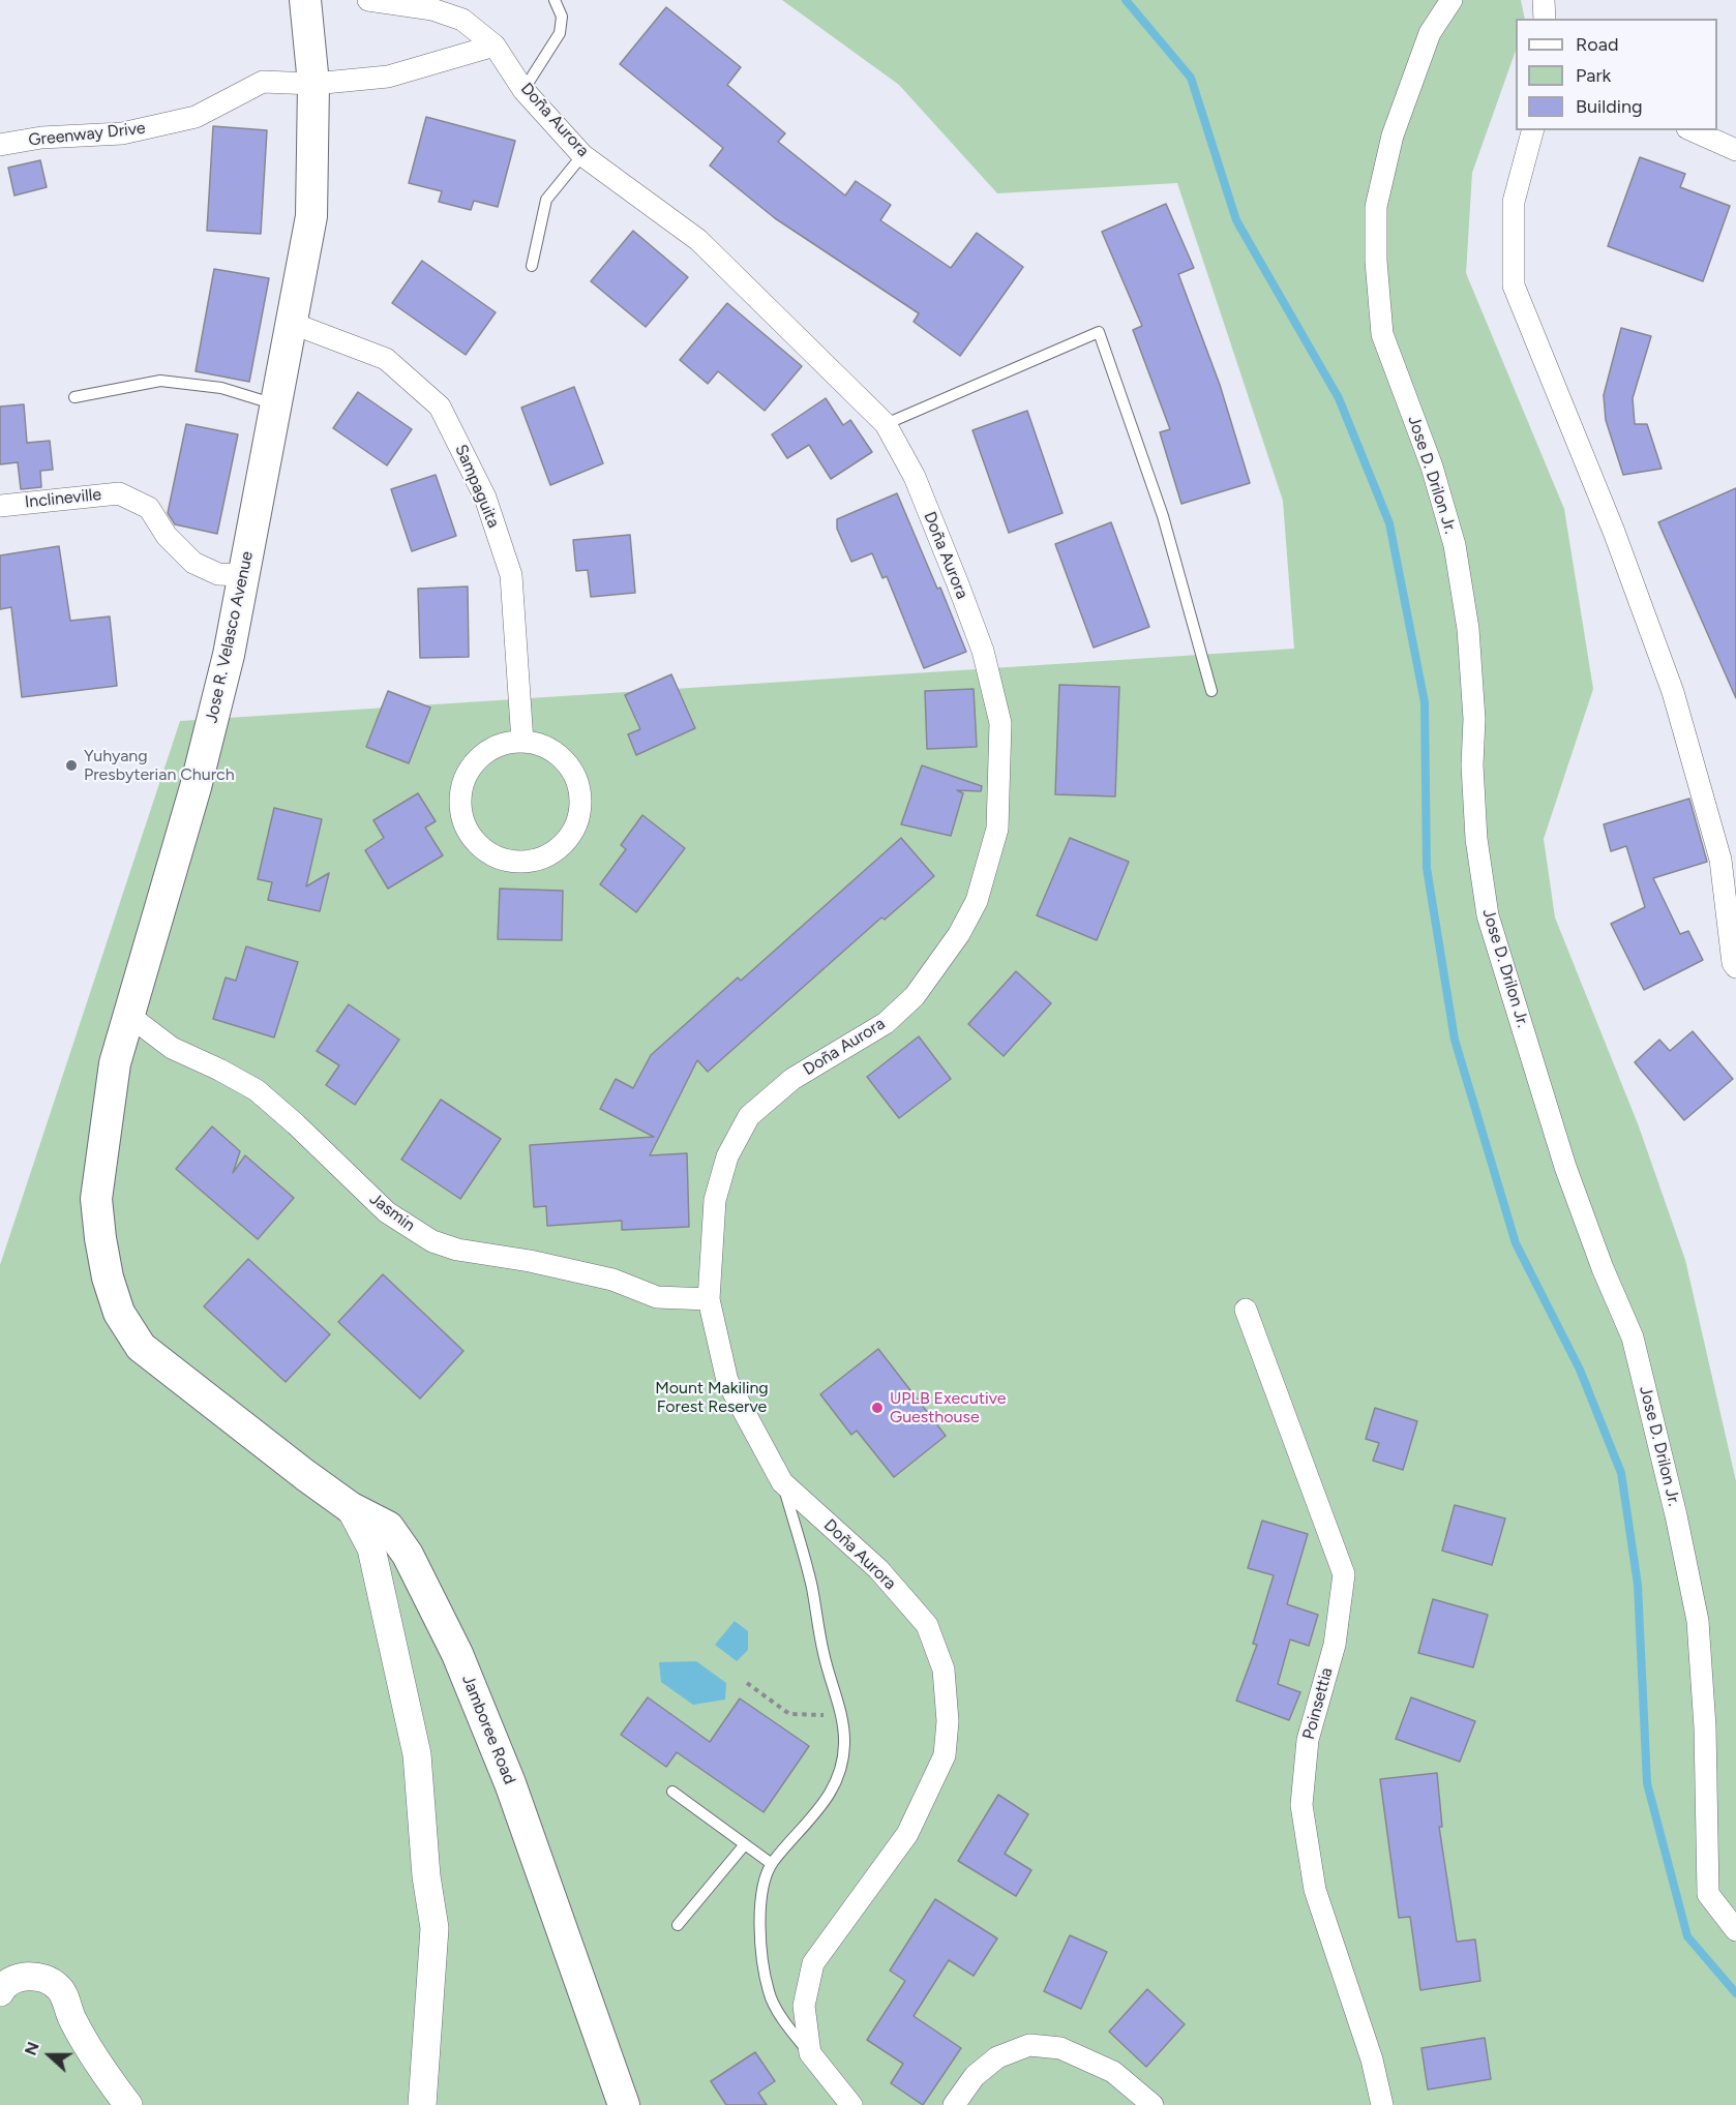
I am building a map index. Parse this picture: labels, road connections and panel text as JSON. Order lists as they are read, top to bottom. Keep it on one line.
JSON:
{"streets":{"main road":["Jose R. Velasco Avenue","Jamboree Road"],"street":["Doña Aurora","Greenway Drive","Jose D. Drilon Jr.","Sampaguita","Inclineville","Jasmin","Poinsettia"]},"crossings":[["Doña Aurora","Jasmin"],["Greenway Drive","Jose R. Velasco Avenue"],["Sampaguita","Jose R. Velasco Avenue"],["Inclineville","Jose R. Velasco Avenue"],["Jose R. Velasco Avenue","Jasmin"],["Jose R. Velasco Avenue","Jamboree Road"]],"parks":["Mount Makiling Forest Reserve"],"places":["Yuhyang Presbyterian Church","UPLB Executive Guesthouse"],"legend":["Road","Park","Building"],"north":"left"}
